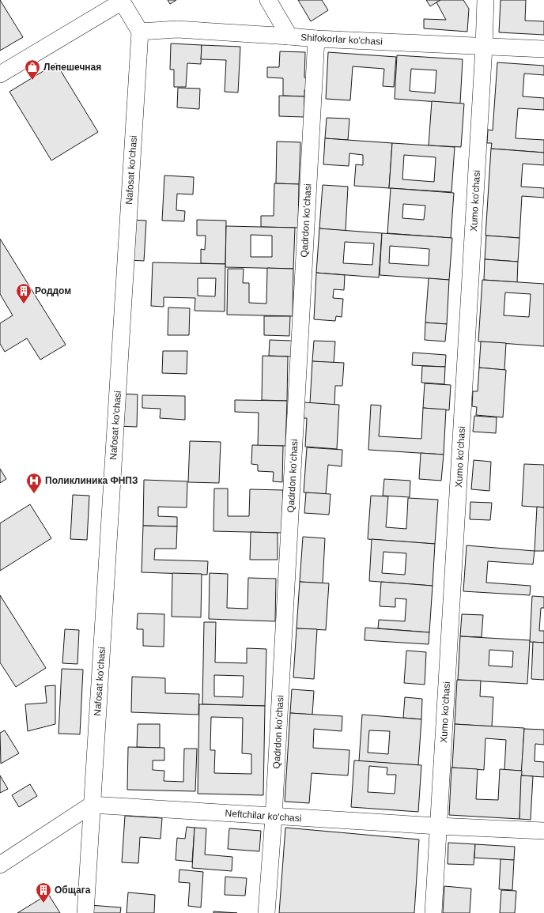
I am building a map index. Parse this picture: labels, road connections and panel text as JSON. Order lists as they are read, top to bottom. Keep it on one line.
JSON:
{"streets":{"street":["Shifokorlar ko'chasi","Nafosat ko'chasi","Xumo ko'chasi","Qadrdon koʻchasi","Neftchilar ko'chasi"]},"crossings":[["Shifokorlar ko'chasi","Nafosat ko'chasi"],["Shifokorlar ko'chasi","Xumo ko'chasi"],["Shifokorlar ko'chasi","Qadrdon koʻchasi"],["Nafosat ko'chasi","Neftchilar ko'chasi"],["Xumo ko'chasi","Neftchilar ko'chasi"],["Qadrdon koʻchasi","Neftchilar ko'chasi"]],"places":{"shop":["Лепешечная"],"building":["Роддом","Общага"],"hospital":["Поликлиника ФНПЗ"]}}
